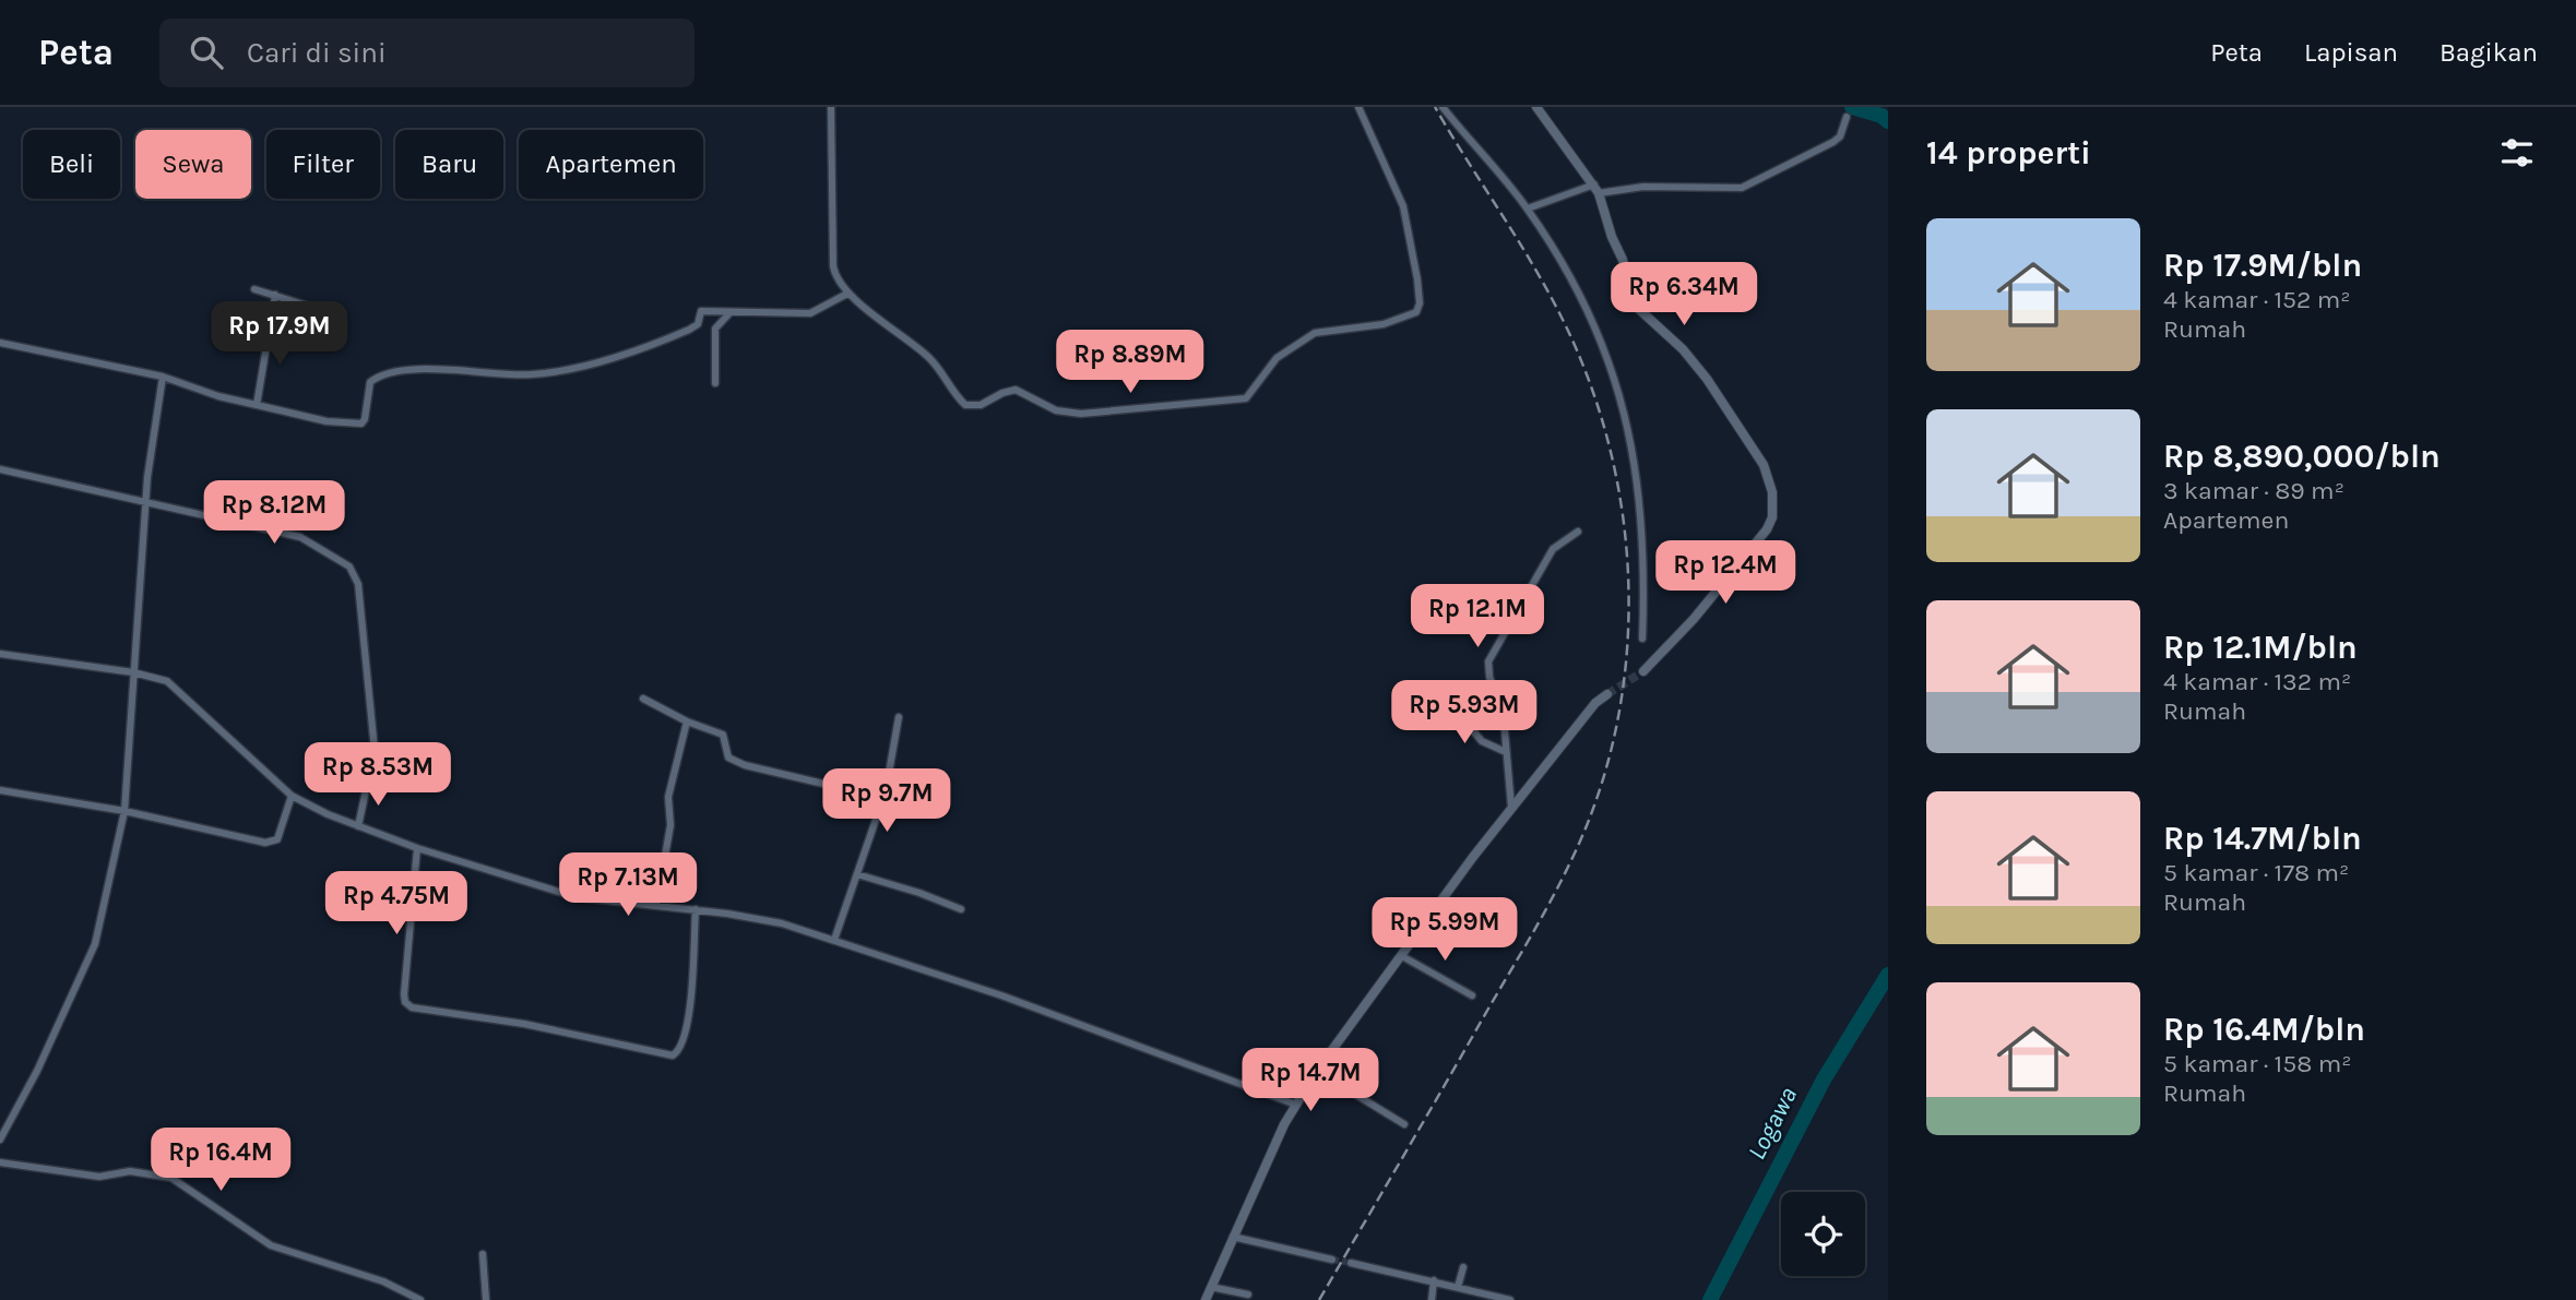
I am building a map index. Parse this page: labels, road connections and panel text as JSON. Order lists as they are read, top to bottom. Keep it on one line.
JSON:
{"water":["Logawa"],"page":{"header":"Peta","search":"Cari di sini","nav":["Peta","Lapisan","Bagikan"],"heading":"14 properti","chip":["Beli","Sewa","Filter","Baru","Apartemen"],"list":[{"name":"Rp 17.9M/bln","note":"4 kamar · 152 m² · Rumah"},{"name":"Rp 8,890,000/bln","note":"3 kamar · 89 m² · Apartemen"},{"name":"Rp 12.1M/bln","note":"4 kamar · 132 m² · Rumah"},{"name":"Rp 14.7M/bln","note":"5 kamar · 178 m² · Rumah"},{"name":"Rp 16.4M/bln","note":"5 kamar · 158 m² · Rumah"}],"price":["Rp 6.34M","Rp 17.9M","Rp 8.89M","Rp 8.12M","Rp 12.4M","Rp 12.1M","Rp 5.93M","Rp 8.53M","Rp 9.7M","Rp 7.13M","Rp 4.75M","Rp 5.99M","Rp 14.7M","Rp 16.4M"]}}
